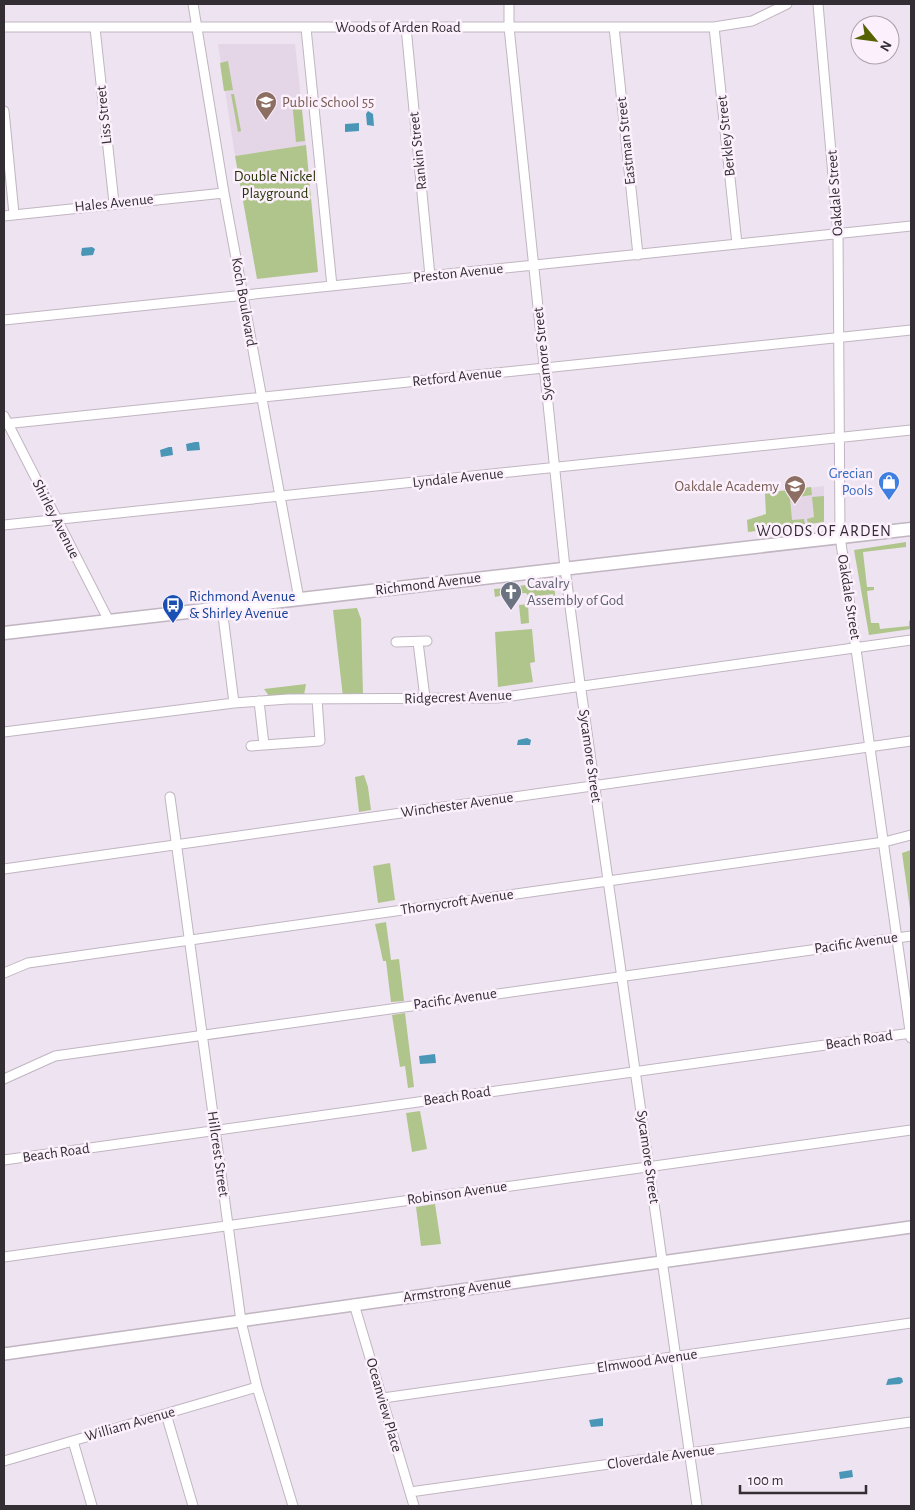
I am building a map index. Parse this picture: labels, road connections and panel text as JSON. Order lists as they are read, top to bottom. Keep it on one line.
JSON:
{"streets":{"main road":["Richmond Avenue"],"street":["Woods of Arden Road","Liss Street","Berkley Street","Eastman Street","Rankin Street","Oakdale Street","Hales Avenue","Preston Avenue","Koch Boulevard","Sycamore Street","Retford Avenue","Lyndale Avenue","Shirley Avenue","Ridgecrest Avenue","Winchester Avenue","Thornycroft Avenue","Pacific Avenue","Beach Road","Hillcrest Street","Robinson Avenue","Armstrong Avenue","Elmwood Avenue","Oceanview Place","William Avenue","Cloverdale Avenue"]},"crossings":[["Woods of Arden Road","Liss Street"],["Woods of Arden Road","Berkley Street"],["Woods of Arden Road","Eastman Street"],["Woods of Arden Road","Rankin Street"],["Woods of Arden Road","Koch Boulevard"],["Woods of Arden Road","Sycamore Street"],["Liss Street","Hales Avenue"],["Berkley Street","Preston Avenue"],["Eastman Street","Preston Avenue"],["Rankin Street","Preston Avenue"],["Oakdale Street","Preston Avenue"],["Oakdale Street","Retford Avenue"],["Oakdale Street","Lyndale Avenue"],["Oakdale Street","Richmond Avenue"],["Oakdale Street","Ridgecrest Avenue"],["Oakdale Street","Winchester Avenue"],["Oakdale Street","Thornycroft Avenue"],["Oakdale Street","Pacific Avenue"],["Oakdale Street","Beach Road"],["Hales Avenue","Koch Boulevard"],["Preston Avenue","Koch Boulevard"],["Preston Avenue","Sycamore Street"],["Koch Boulevard","Retford Avenue"],["Koch Boulevard","Lyndale Avenue"],["Koch Boulevard","Richmond Avenue"],["Sycamore Street","Retford Avenue"],["Sycamore Street","Lyndale Avenue"],["Sycamore Street","Richmond Avenue"],["Sycamore Street","Ridgecrest Avenue"],["Sycamore Street","Winchester Avenue"],["Sycamore Street","Thornycroft Avenue"],["Sycamore Street","Pacific Avenue"],["Sycamore Street","Beach Road"],["Sycamore Street","Robinson Avenue"],["Sycamore Street","Armstrong Avenue"],["Sycamore Street","Elmwood Avenue"],["Sycamore Street","Cloverdale Avenue"],["Retford Avenue","Shirley Avenue"],["Lyndale Avenue","Shirley Avenue"],["Shirley Avenue","Richmond Avenue"],["Winchester Avenue","Hillcrest Street"],["Thornycroft Avenue","Hillcrest Street"],["Pacific Avenue","Hillcrest Street"],["Beach Road","Hillcrest Street"],["Hillcrest Street","Robinson Avenue"],["Hillcrest Street","Armstrong Avenue"],["Hillcrest Street","William Avenue"],["Armstrong Avenue","Oceanview Place"],["Elmwood Avenue","Oceanview Place"],["Oceanview Place","Cloverdale Avenue"]],"districts":["WOODS OF ARDEN"],"parks":["Double Nickel Playground"],"places":{"school or university":["Public School 55","Oakdale Academy"],"shop":["Grecian Pools"],"church":["Cavalry Assembly of God"],"bus stop":["Richmond Avenue & Shirley Avenue"]},"scale_bar":"100 m","north":"bottom right"}
